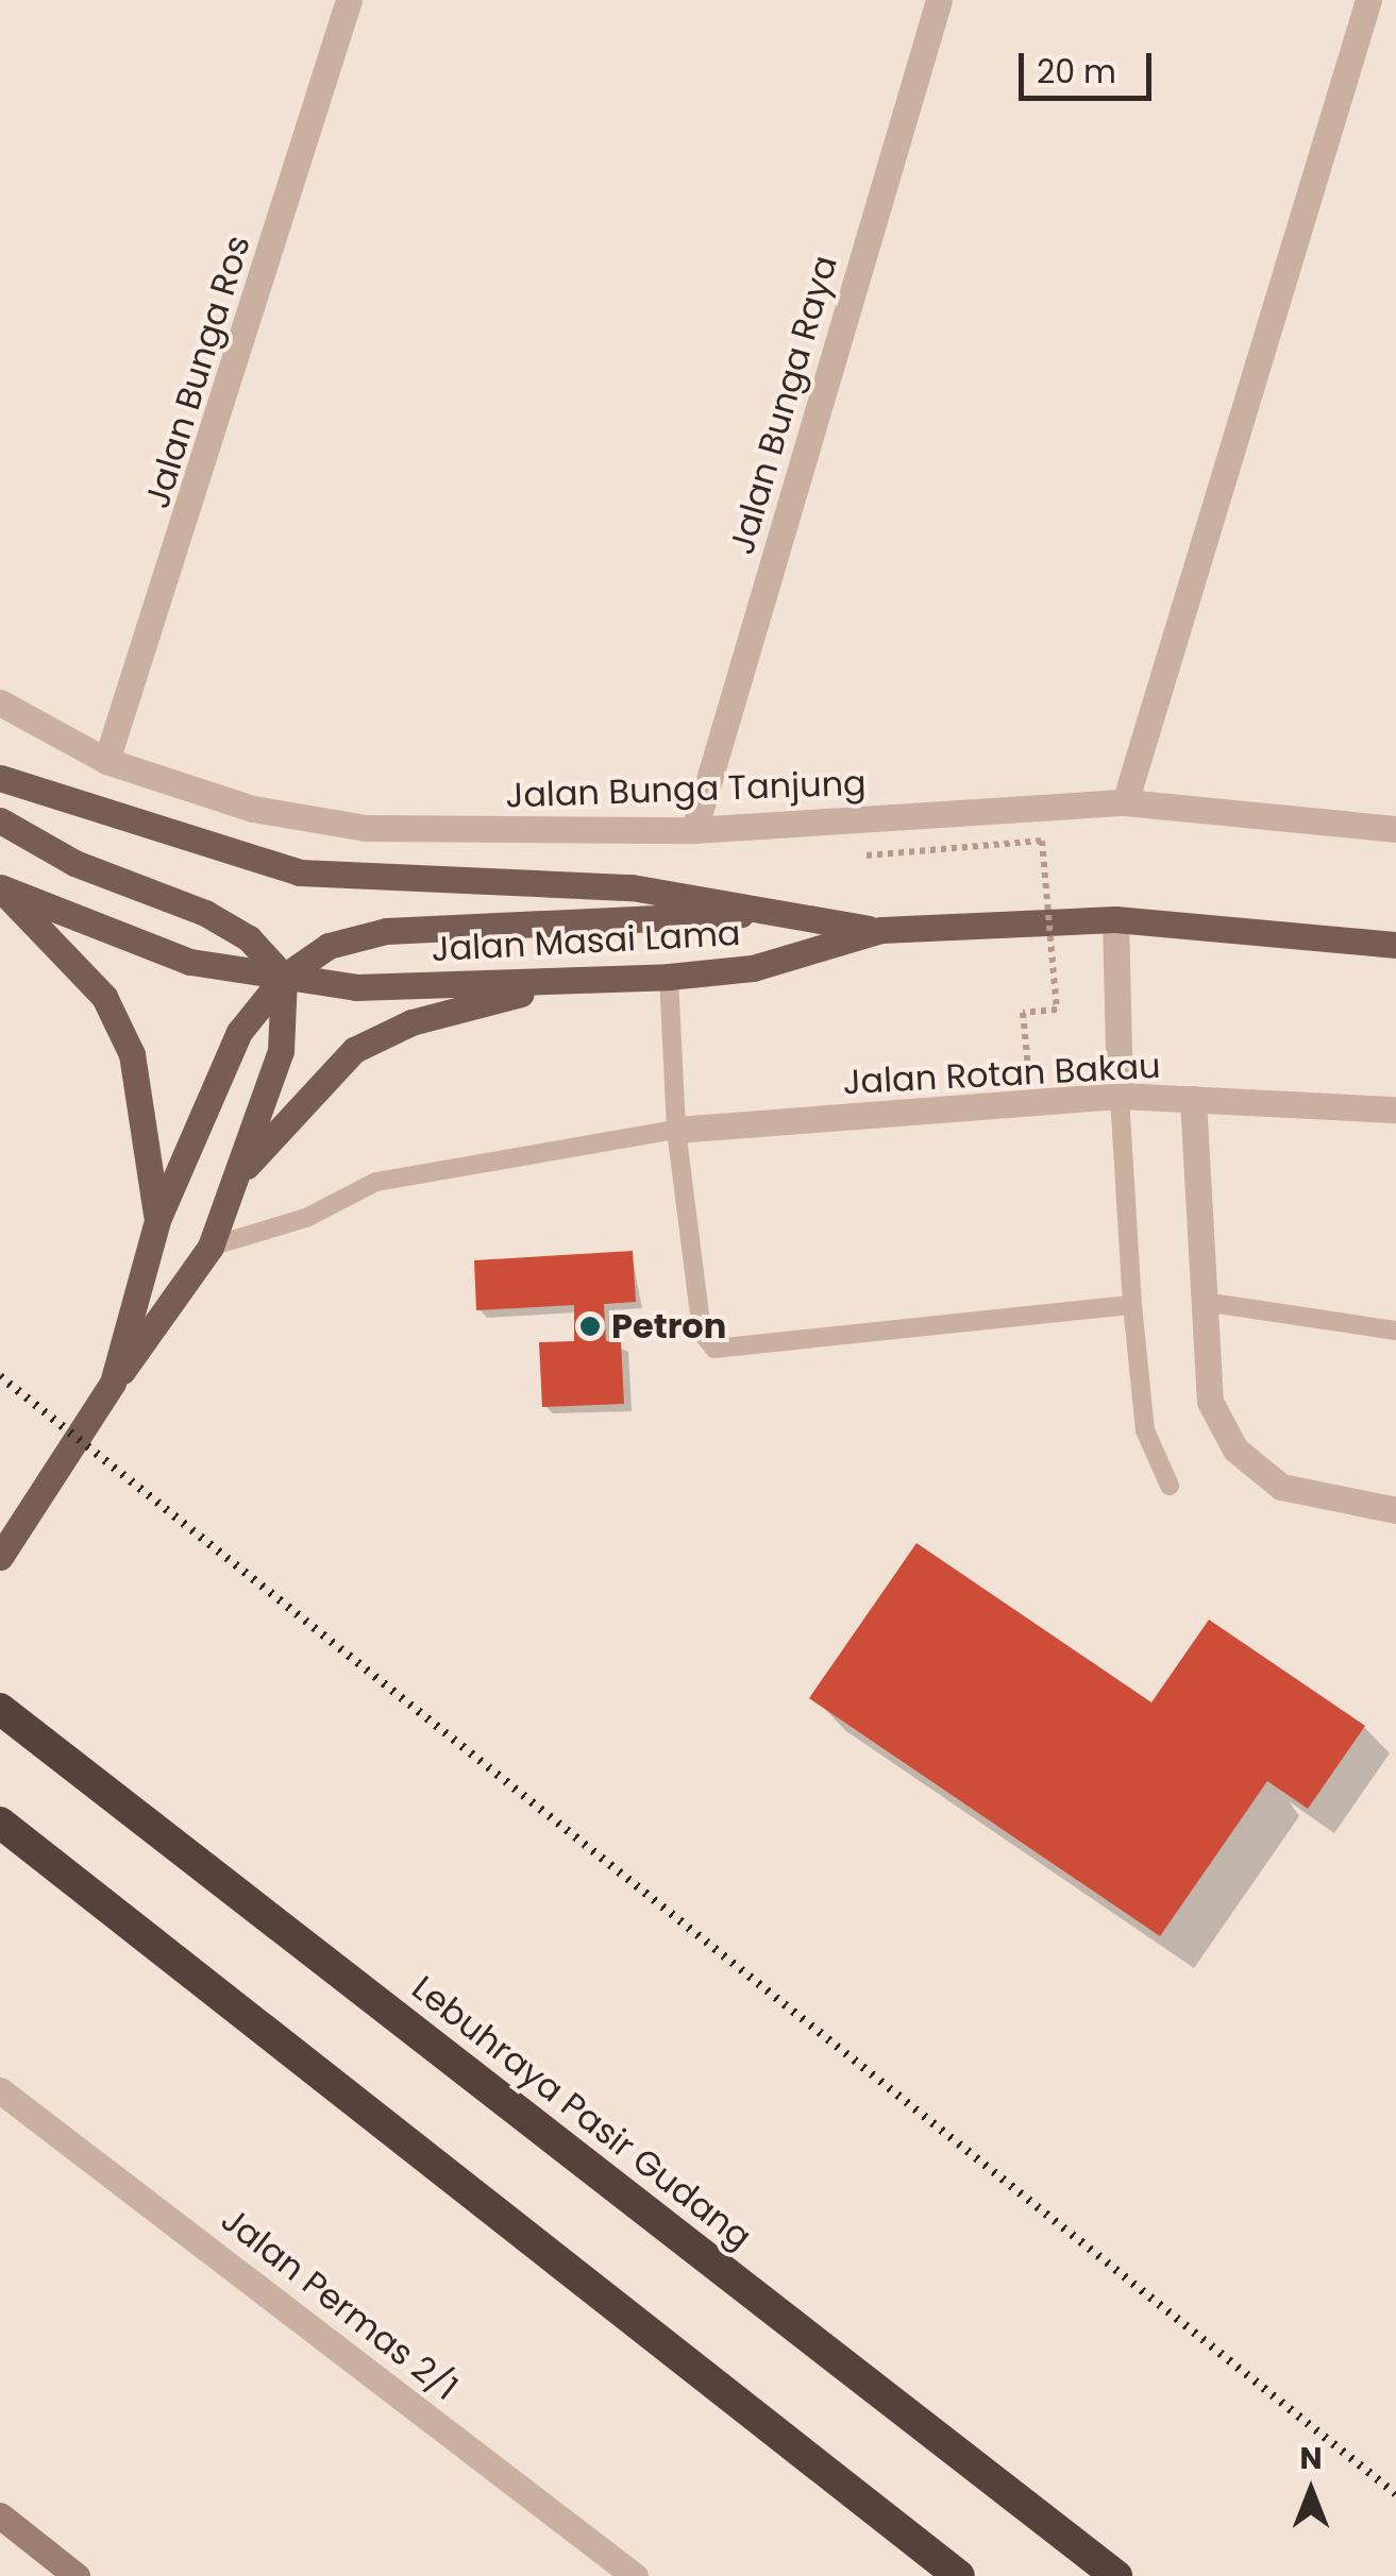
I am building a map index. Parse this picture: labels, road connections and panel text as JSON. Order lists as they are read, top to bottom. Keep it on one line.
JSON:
{"streets":{"highway":["Lebuhraya Pasir Gudang"],"main road":["Jalan Masai Lama"],"street":["Jalan Bunga Ros","Jalan Bunga Raya","Jalan Bunga Tanjung","Jalan Rotan Bakau","Jalan Permas 2/1"]},"crossings":[["Jalan Bunga Ros","Jalan Bunga Tanjung"],["Jalan Bunga Raya","Jalan Bunga Tanjung"]],"places":["Petron"],"scale_bar":"20 m","north":"top"}
